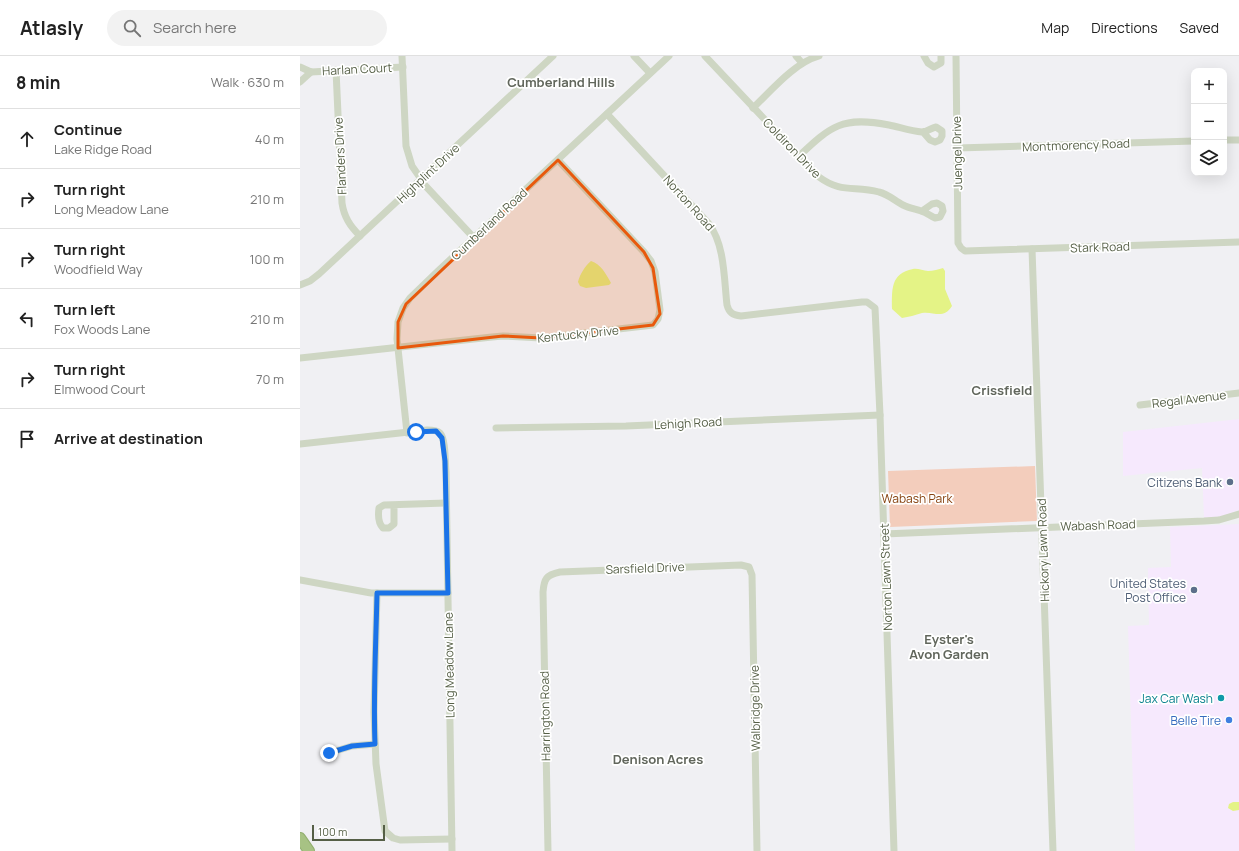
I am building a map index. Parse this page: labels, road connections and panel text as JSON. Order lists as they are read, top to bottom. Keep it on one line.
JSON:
{"streets":{"street":["Harlan Court","Montmorency Road","Coldiron Drive","Juengel Drive","Flanders Drive","Highplint Drive","Norton Road","Cumberland Road","Stark Road","Kentucky Drive","Regal Avenue","Lehigh Road","Wabash Road","Hickory Lawn Road","Sarsfield Drive","Norton Lawn Street","Long Meadow Lane","Walbridge Drive","Harrington Road"]},"crossings":[["Harlan Court","Flanders Drive"],["Montmorency Road","Juengel Drive"],["Juengel Drive","Stark Road"],["Flanders Drive","Highplint Drive"],["Norton Road","Cumberland Road"],["Norton Road","Norton Lawn Street"],["Cumberland Road","Kentucky Drive"],["Cumberland Road","Long Meadow Lane"],["Stark Road","Hickory Lawn Road"],["Lehigh Road","Norton Lawn Street"],["Wabash Road","Hickory Lawn Road"],["Wabash Road","Norton Lawn Street"],["Sarsfield Drive","Walbridge Drive"],["Sarsfield Drive","Harrington Road"]],"districts":["Cumberland Hills","Crissfield","Eyster's Avon Garden","Denison Acres"],"parks":["Wabash Park"],"places":["Citizens Bank","United States Post Office","Jax Car Wash","Belle Tire"],"scale_bar":"100 m","page":{"header":"Atlasly","search":"Search here","nav":["Map","Directions","Saved"],"heading":["8 min","Walk · 630 m"],"map_buttons":["+","−"],"list":[["Continue","Lake Ridge Road","40 m"],["Turn right","Long Meadow Lane","210 m"],["Turn right","Woodfield Way","100 m"],["Turn left","Fox Woods Lane","210 m"],["Turn right","Elmwood Court","70 m"],"Arrive at destination"],"scale":"100 m"}}
